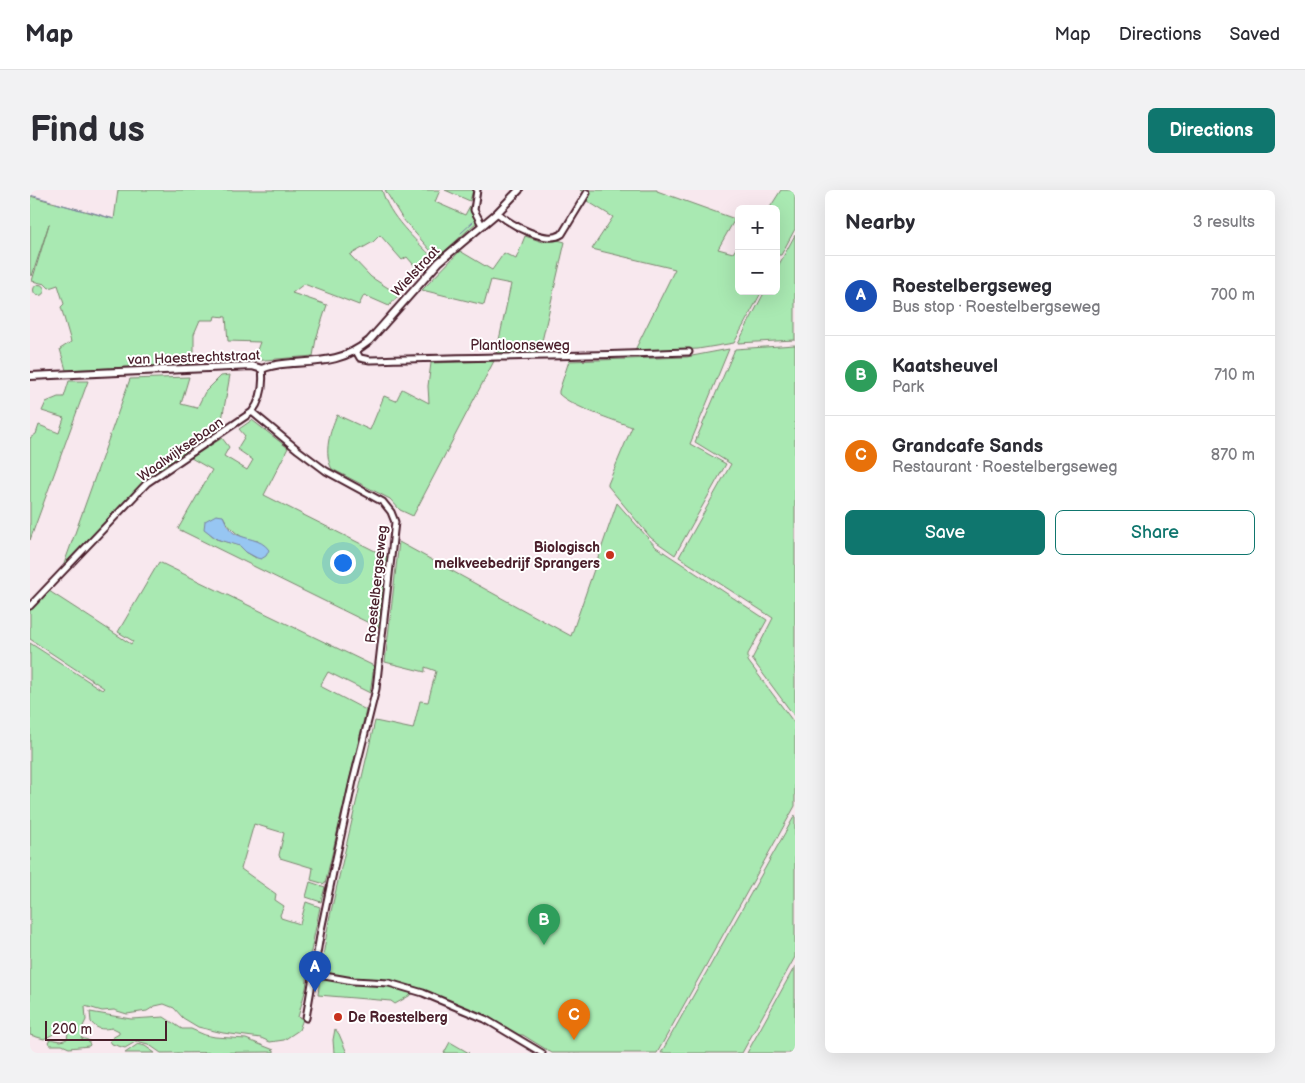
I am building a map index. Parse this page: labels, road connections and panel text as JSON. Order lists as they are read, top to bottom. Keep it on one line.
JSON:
{"streets":{"street":["Wielstraat","Plantloonseweg","van Haestrechtstraat","Waalwijksebaan","Roestelbergseweg"]},"crossings":[["Wielstraat","Plantloonseweg"],["Wielstraat","van Haestrechtstraat"],["Plantloonseweg","van Haestrechtstraat"],["Waalwijksebaan","Roestelbergseweg"]],"places":["Biologisch melkveebedrijf Sprangers","De Roestelberg"],"scale_bar":"200 m","page":{"header":"Map","nav":["Map","Directions","Saved"],"buttons":["Directions",["Save","Share"]],"title":"Find us","heading":["Nearby","3 results"],"map_buttons":["+","−"],"list":[{"mark":"A","name":"Roestelbergseweg","note":"Bus stop · Roestelbergseweg","value":"700 m"},{"mark":"B","name":"Kaatsheuvel","note":"Park","value":"710 m"},{"mark":"C","name":"Grandcafe Sands","note":"Restaurant · Roestelbergseweg","value":"870 m"}],"pins":["B","A","C"],"scale":"200 m"}}
